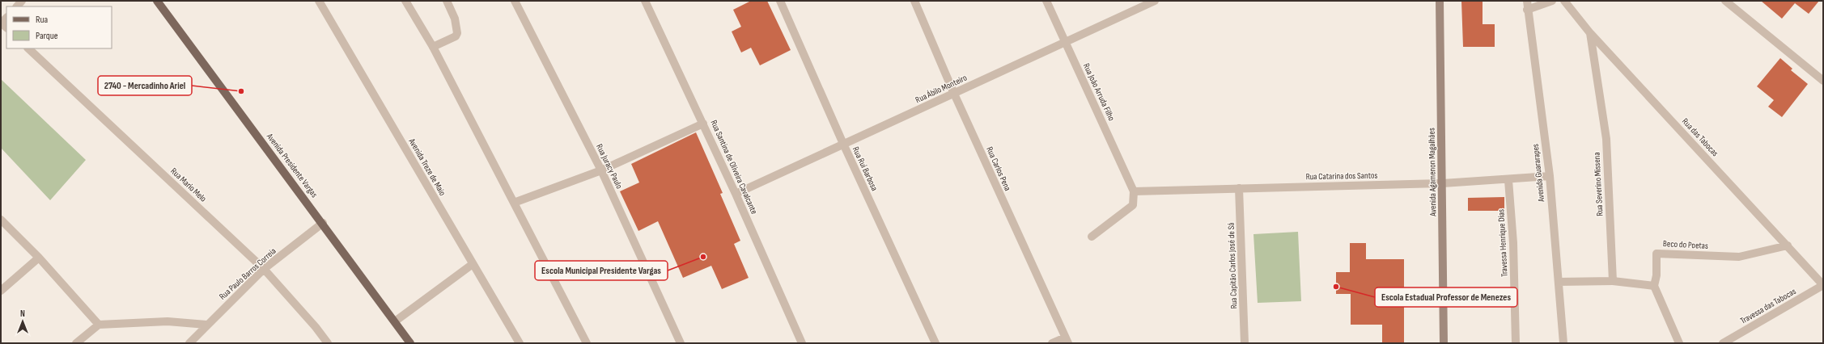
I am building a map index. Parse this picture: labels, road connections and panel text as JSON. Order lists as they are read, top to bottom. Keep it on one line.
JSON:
{"streets":{"main road":["Avenida Presidente Vargas","Avenida Agamenon Magalhães"],"street":["Rua Ábilo Monteiro","Rua João Arruda Filho","Rua das Tabocas","Rua Juracy Paulo","Avenida Treze de Maio","Rua Santina de Oliveira Cavalcante","Rua Rui Barbosa","Rua Carlos Pena","Avenida Guararapes","Rua Catarina dos Santos","Rua Severino Missena","Rua Mario Melo","Travessa Henrique Dias","Beco do Poetas","Rua Capitão Carlos José de Sá","Rua Paulo Barros Correia","Travessa das Tabocas"]},"crossings":[["Rua Ábilo Monteiro","Rua João Arruda Filho"],["Rua Ábilo Monteiro","Rua Santina de Oliveira Cavalcante"],["Rua Ábilo Monteiro","Rua Rui Barbosa"],["Rua Ábilo Monteiro","Rua Carlos Pena"],["Rua João Arruda Filho","Rua Catarina dos Santos"],["Rua das Tabocas","Rua Severino Missena"],["Rua das Tabocas","Beco do Poetas"],["Rua das Tabocas","Travessa das Tabocas"],["Avenida Presidente Vargas","Rua Paulo Barros Correia"],["Avenida Agamenon Magalhães","Rua Catarina dos Santos"],["Avenida Guararapes","Rua Catarina dos Santos"],["Rua Catarina dos Santos","Travessa Henrique Dias"],["Rua Catarina dos Santos","Rua Capitão Carlos José de Sá"],["Rua Mario Melo","Rua Paulo Barros Correia"]],"places":["2740 - Mercadinho Ariel","Escola Municipal Presidente Vargas","Escola Estadual Professor de Menezes"],"legend":["Rua","Parque"],"north":"top"}
